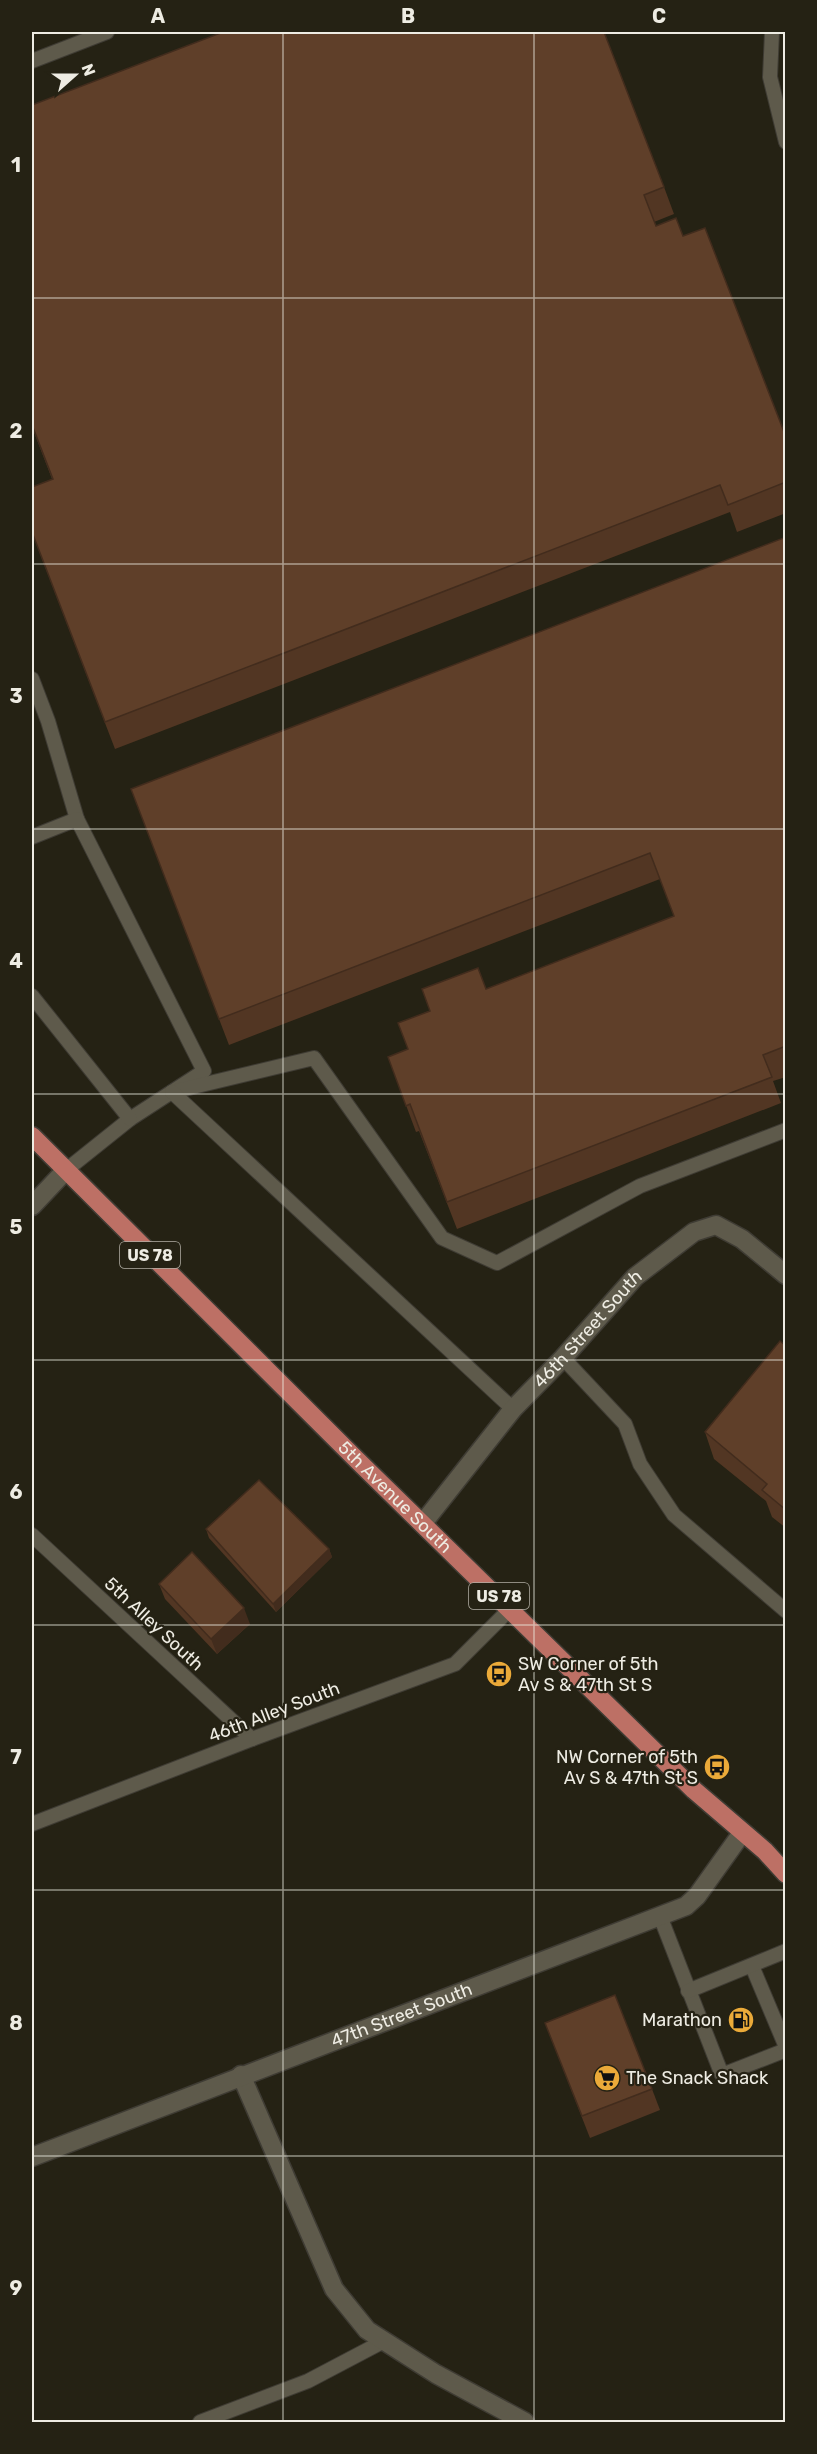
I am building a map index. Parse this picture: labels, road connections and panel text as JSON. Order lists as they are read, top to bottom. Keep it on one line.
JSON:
{"streets":{"main road":["US 78","5th Avenue South"],"street":["46th Street South","47th Street South"],"lane":["5th Alley South","46th Alley South"]},"crossings":[["46th Street South","5th Avenue South"],["5th Avenue South","46th Alley South"],["5th Avenue South","47th Street South"],["5th Alley South","46th Alley South"]],"places":{"bus stop":["SW Corner of 5th Av S & 47th St S","NW Corner of 5th Av S & 47th St S"],"fuel station":["Marathon"],"supermarket":["The Snack Shack"]},"north":"right","grid":{"columns":["A","B","C"],"rows":["1","2","3","4","5","6","7","8","9"]}}
